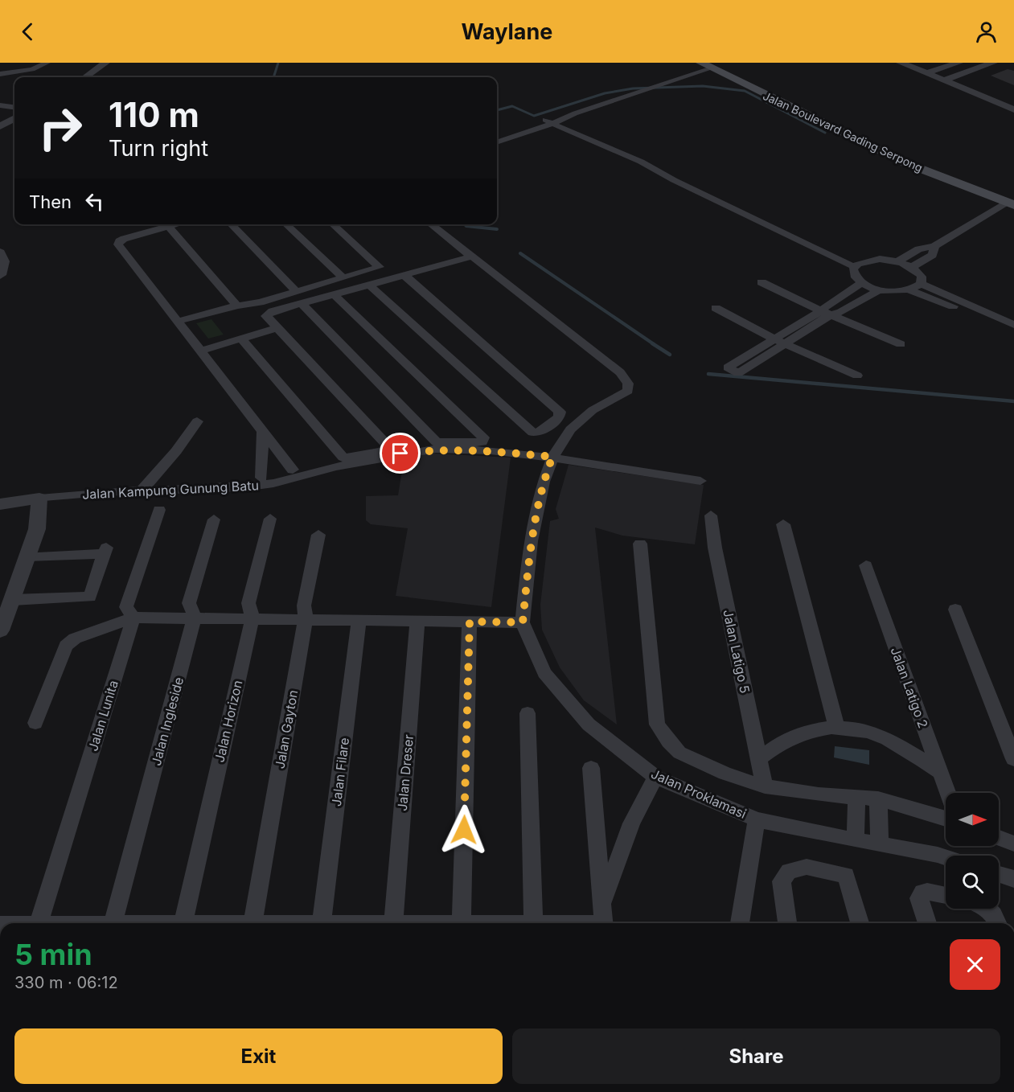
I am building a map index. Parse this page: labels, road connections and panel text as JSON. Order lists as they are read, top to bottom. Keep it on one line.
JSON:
{"streets":{"main road":["Jalan Boulevard Gading Serpong"],"street":["Jalan Kampung Gunung Batu","Jalan Latigo 5","Jalan Latigo 2","Jalan Lunita","Jalan Ingleside","Jalan Horizon","Jalan Gayton","Jalan Filare","Jalan Dreser","Jalan Proklamasi"]},"crossings":[["Jalan Kampung Gunung Batu","Jalan Proklamasi"]],"north":"right","page":{"header":"Waylane","turn":["110 m","Turn right"],"then":"Then","heading":["5 min","330 m · 06:12"],"buttons":["Exit","Share"]}}
